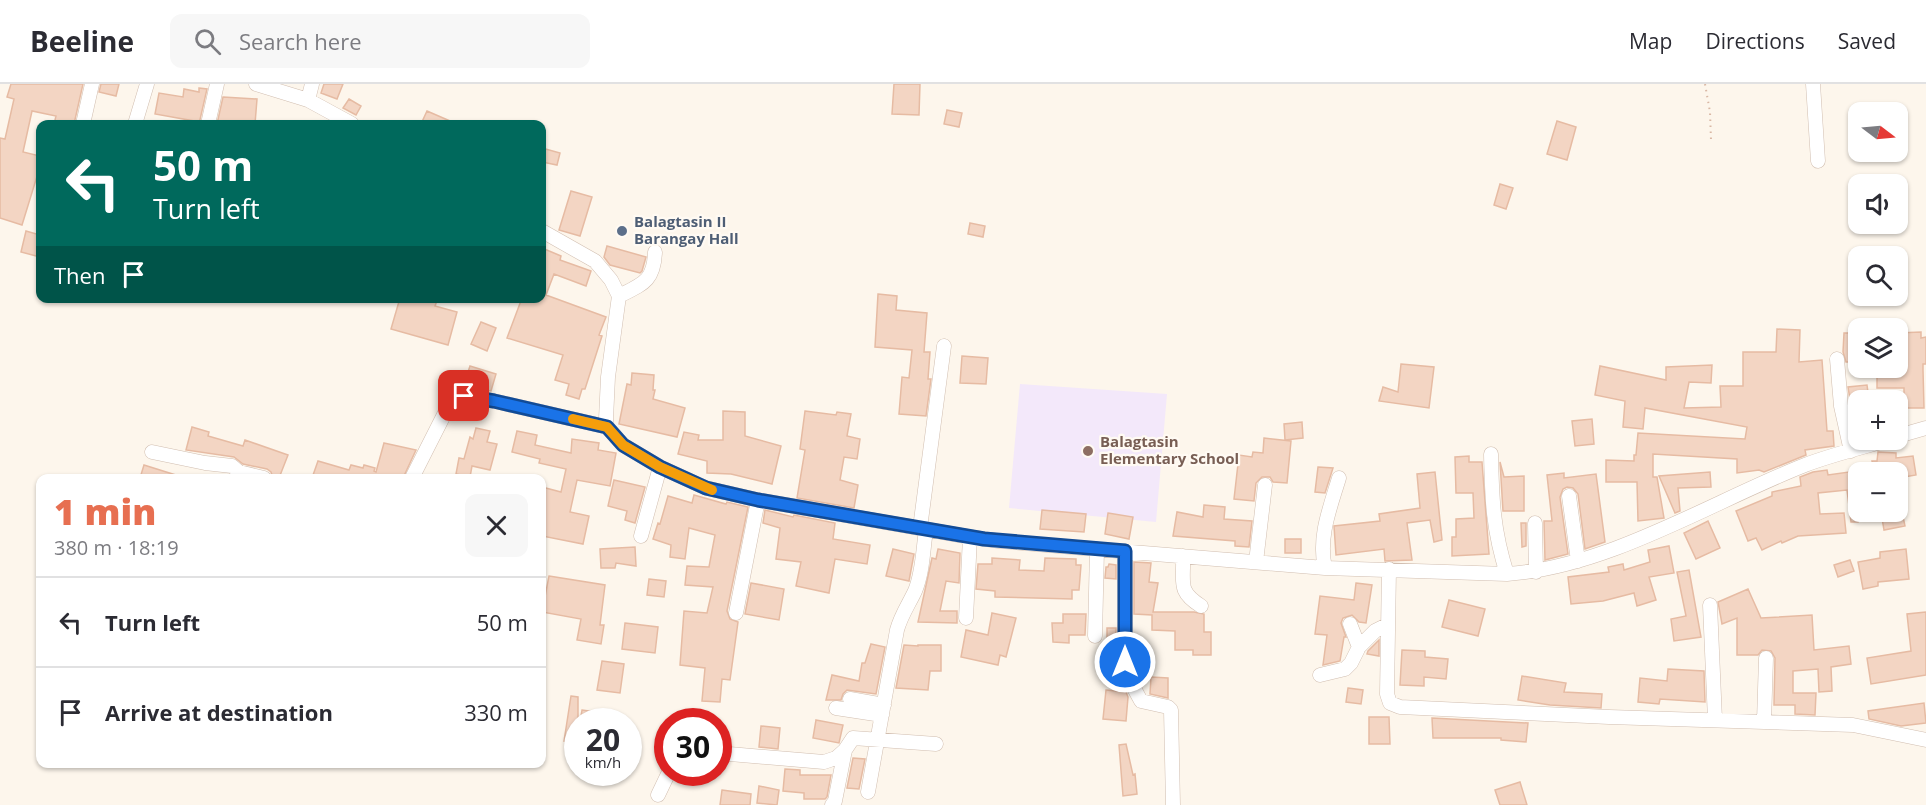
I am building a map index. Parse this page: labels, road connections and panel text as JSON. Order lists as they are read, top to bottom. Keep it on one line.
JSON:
{"places":["Balagtasin II Barangay Hall","Balagtasin Elementary School"],"north":"right","page":{"header":"Beeline","search":"Search here","nav":["Map","Directions","Saved"],"map_buttons":["+","−"],"turn":["50 m","Turn left"],"then":"Then","heading":["1 min","380 m · 18:19"],"list":[{"name":"Turn left","value":"50 m"},{"name":"Arrive at destination","value":"330 m"}],"speed":"20 km/h","limit":"30"}}
